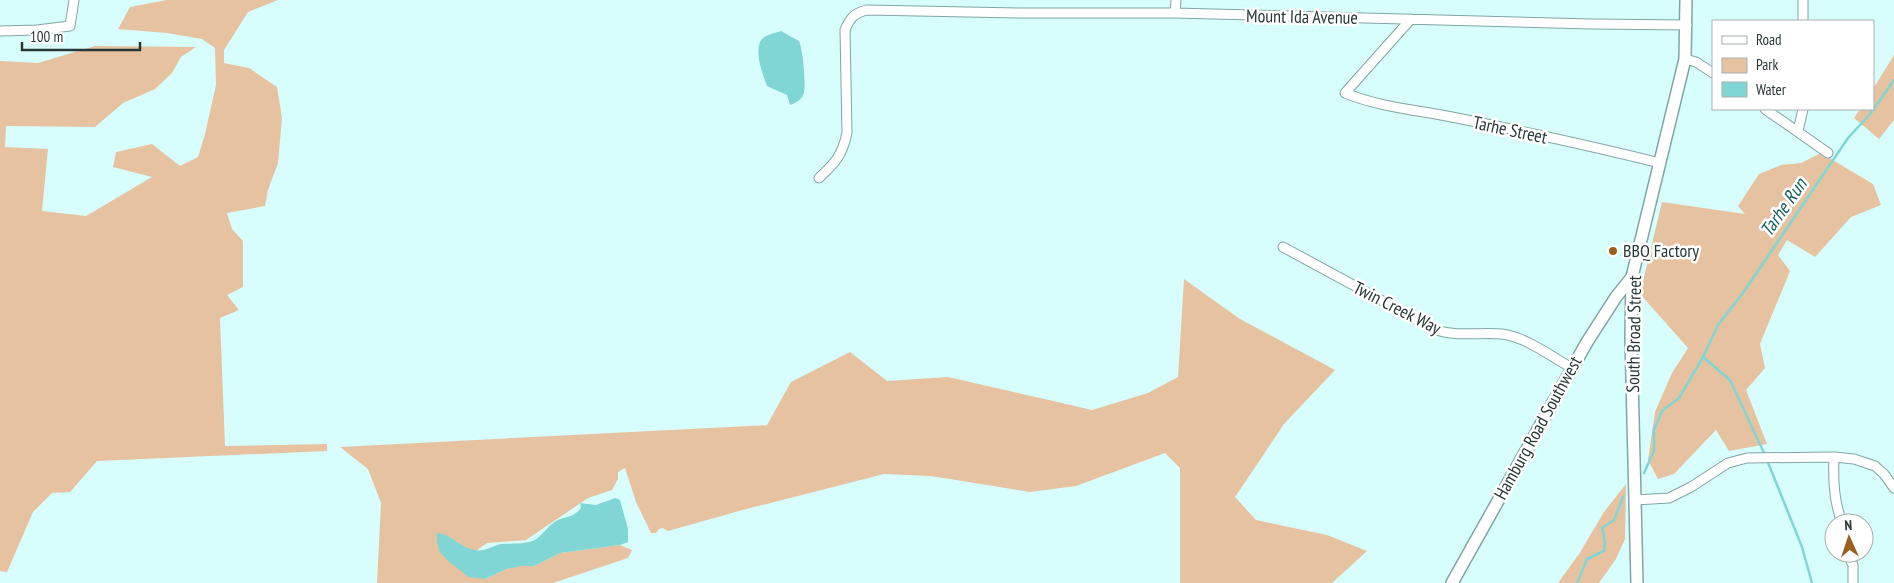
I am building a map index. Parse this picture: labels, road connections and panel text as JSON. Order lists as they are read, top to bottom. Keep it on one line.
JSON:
{"streets":{"street":["Mount Ida Avenue","Tarhe Street","Twin Creek Way","South Broad Street","Hamburg Road Southwest"]},"crossings":[["Mount Ida Avenue","Tarhe Street"],["Mount Ida Avenue","South Broad Street"],["Tarhe Street","South Broad Street"],["Twin Creek Way","Hamburg Road Southwest"],["South Broad Street","Hamburg Road Southwest"]],"water":["Tarhe Run"],"places":["BBQ Factory"],"legend":["Road","Park","Water"],"scale_bar":"100 m","north":"top"}
